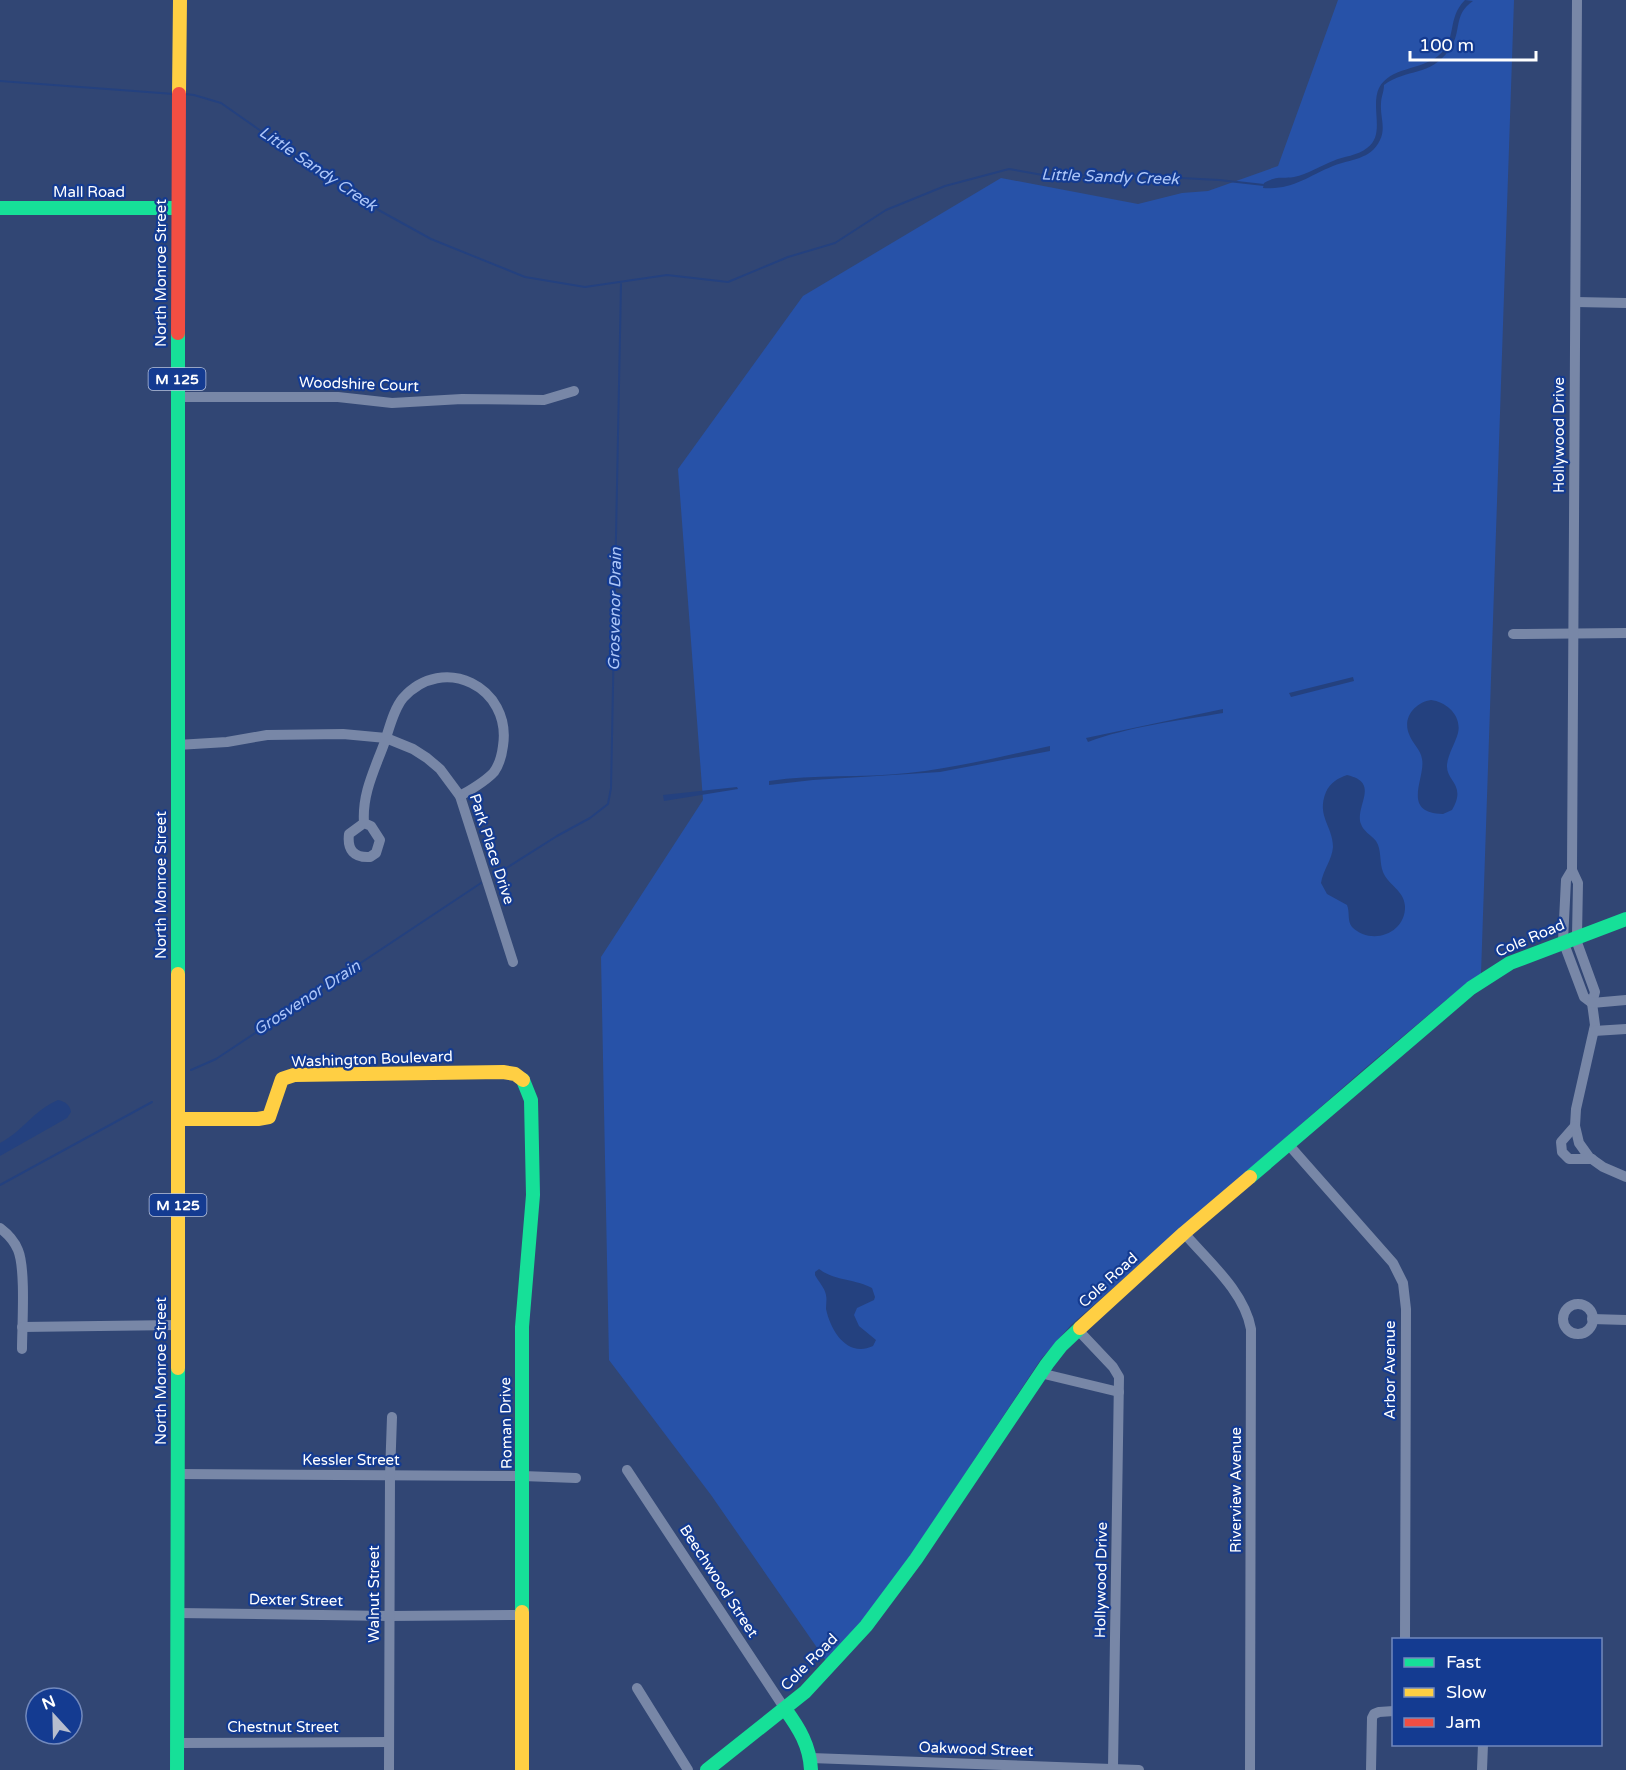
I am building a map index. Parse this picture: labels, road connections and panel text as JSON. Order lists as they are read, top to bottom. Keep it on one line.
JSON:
{"streets":{"street":["Mall Road","North Monroe Street","M 125","Woodshire Court","Hollywood Drive","Park Place Drive","Cole Road","Washington Boulevard","Arbor Avenue","Roman Drive","Kessler Street","Riverview Avenue","Beechwood Street","Walnut Street","Dexter Street","Chestnut Street","Oakwood Street"]},"crossings":[["Mall Road","North Monroe Street"],["North Monroe Street","Woodshire Court"],["North Monroe Street","Park Place Drive"],["North Monroe Street","Washington Boulevard"],["North Monroe Street","Kessler Street"],["North Monroe Street","Dexter Street"],["North Monroe Street","Chestnut Street"],["Hollywood Drive","Cole Road"],["Hollywood Drive","Oakwood Street"],["Cole Road","Arbor Avenue"],["Cole Road","Riverview Avenue"],["Cole Road","Beechwood Street"],["Washington Boulevard","Roman Drive"],["Roman Drive","Kessler Street"],["Roman Drive","Dexter Street"],["Kessler Street","Walnut Street"],["Walnut Street","Dexter Street"],["Walnut Street","Chestnut Street"]],"water":["Little Sandy Creek","Grosvenor Drain"],"legend":["Fast","Slow","Jam"],"scale_bar":"100 m","north":"top"}
